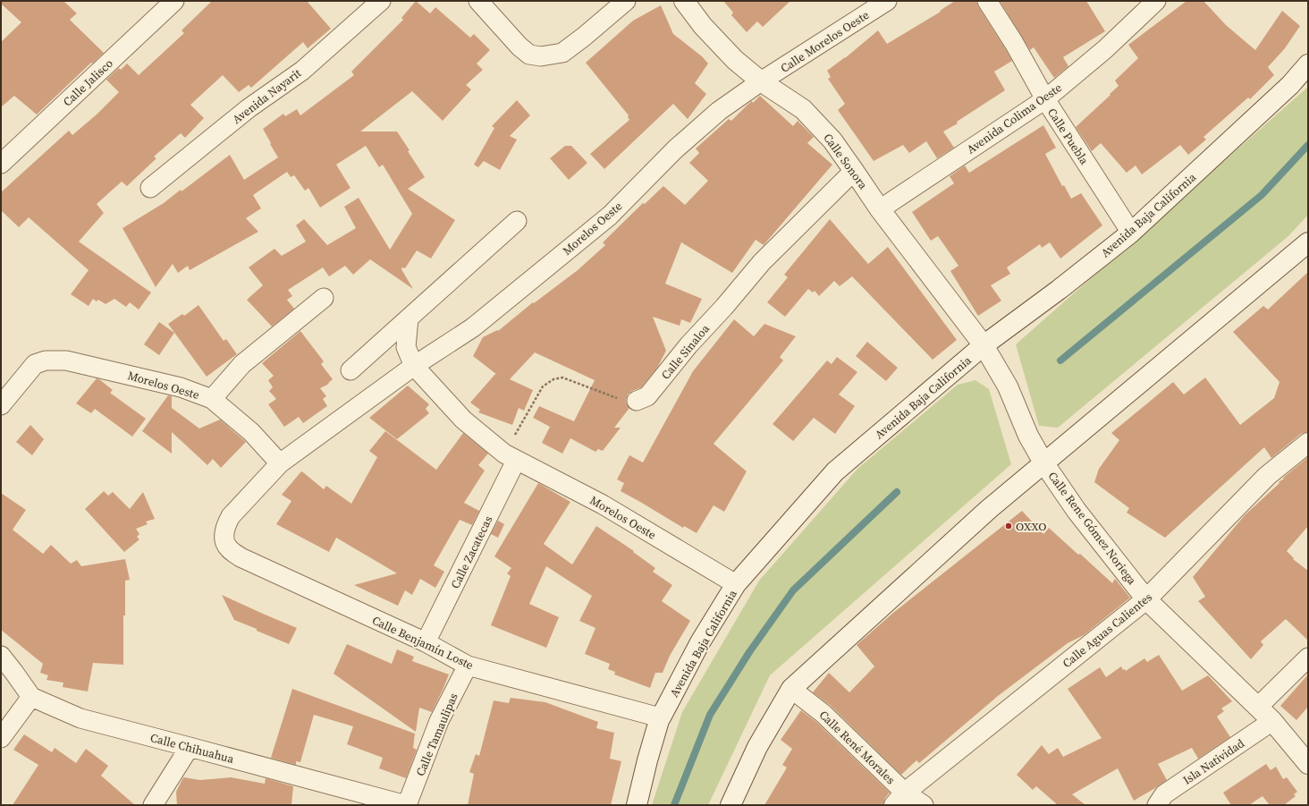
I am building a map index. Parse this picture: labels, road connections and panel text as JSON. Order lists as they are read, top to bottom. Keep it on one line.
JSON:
{"streets":{"main road":["Calle Sonora","Avenida Baja California","Calle Rene Gómez Noriega","Calle Aguas Calientes"],"street":["Calle Morelos Oeste","Calle Jalisco","Avenida Nayarit","Avenida Colima Oeste","Calle Puebla","Morelos Oeste","Calle Sinaloa","Calle Zacatecas","Calle Benjamín Loste","Calle Tamaulipas","Calle René Morales","Calle Chihuahua","Isla Natividad"]},"crossings":[["Calle Morelos Oeste","Calle Sonora"],["Calle Morelos Oeste","Morelos Oeste"],["Avenida Colima Oeste","Calle Puebla"],["Avenida Colima Oeste","Calle Sonora"],["Calle Puebla","Avenida Baja California"],["Calle Sonora","Avenida Baja California"],["Calle Sonora","Morelos Oeste"],["Calle Sonora","Calle Sinaloa"],["Calle Sonora","Calle Rene Gómez Noriega"],["Avenida Baja California","Morelos Oeste"],["Avenida Baja California","Calle Rene Gómez Noriega"],["Avenida Baja California","Calle Benjamín Loste"],["Morelos Oeste","Calle Zacatecas"],["Morelos Oeste","Calle Benjamín Loste"],["Calle Rene Gómez Noriega","Calle Aguas Calientes"],["Calle Rene Gómez Noriega","Isla Natividad"],["Calle Zacatecas","Calle Benjamín Loste"],["Calle Aguas Calientes","Calle René Morales"],["Calle Benjamín Loste","Calle Tamaulipas"],["Calle Tamaulipas","Calle Chihuahua"]],"places":["OXXO"]}
